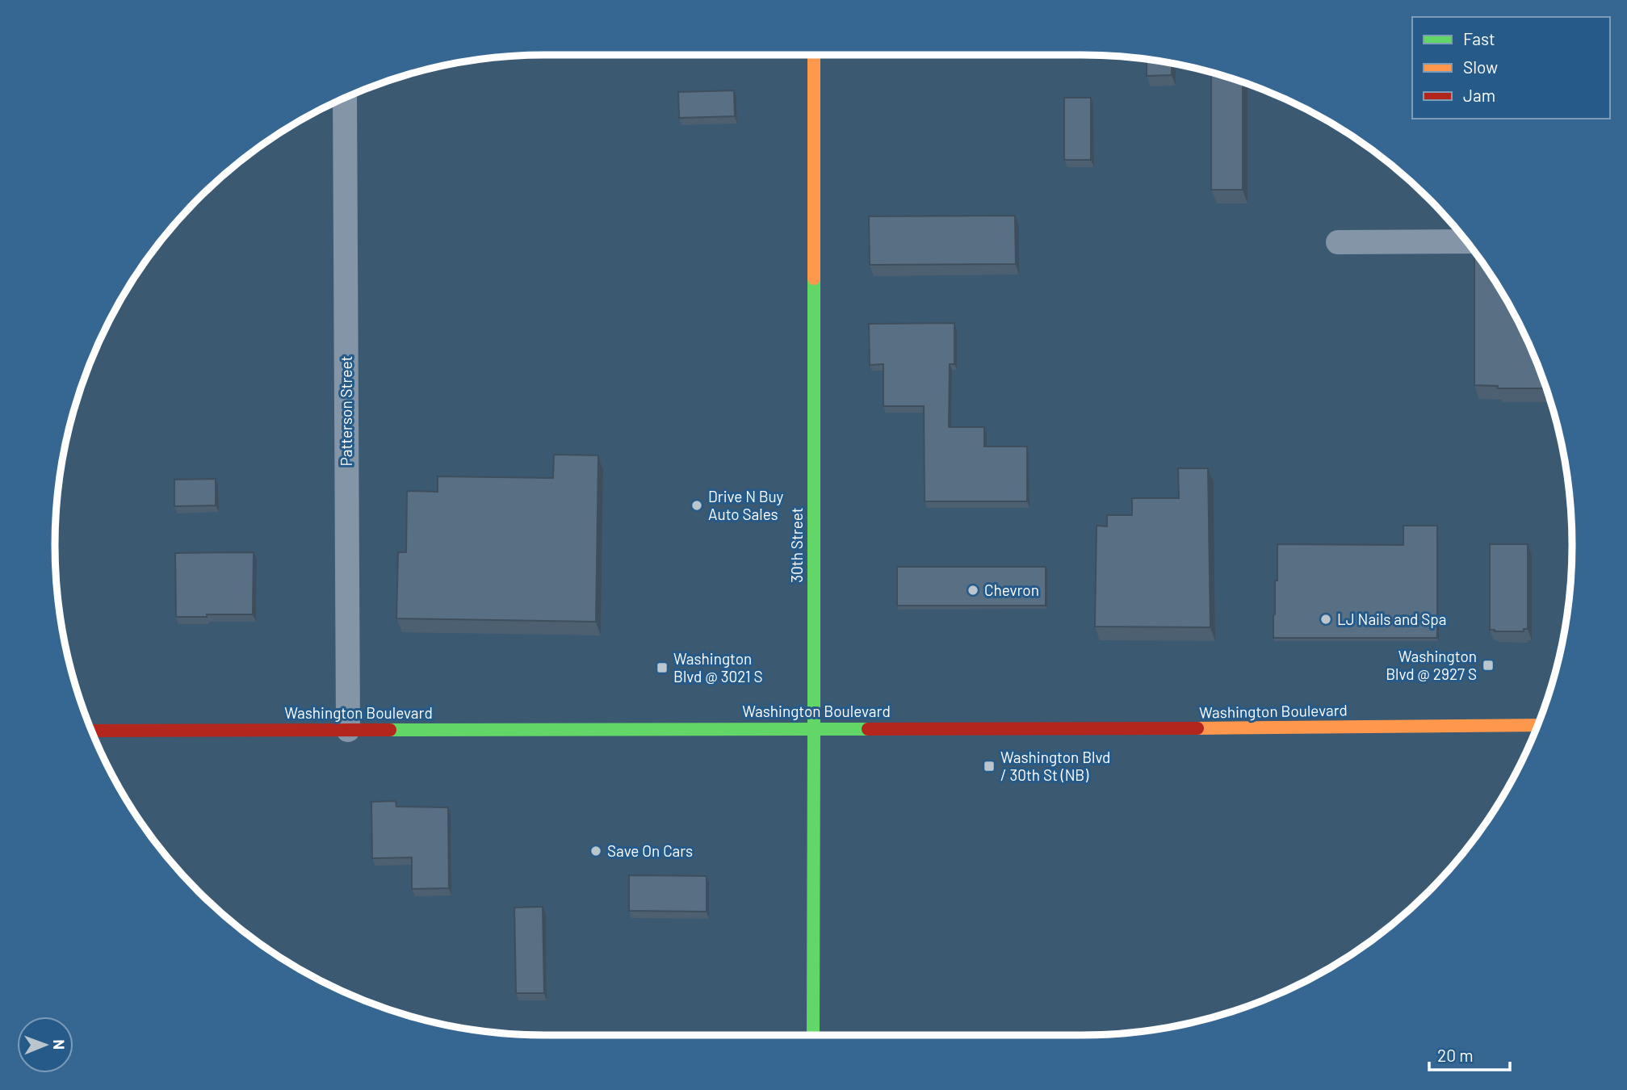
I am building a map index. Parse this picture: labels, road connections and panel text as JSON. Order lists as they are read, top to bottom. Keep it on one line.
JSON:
{"streets":{"main road":["30th Street","Washington Boulevard"],"street":["Patterson Street"]},"crossings":[["Patterson Street","Washington Boulevard"],["30th Street","Washington Boulevard"]],"places":{"other":["Drive N Buy Auto Sales","Chevron","LJ Nails and Spa","Save On Cars"],"transit":["Washington Blvd @ 2927 S","Washington Blvd @ 3021 S","Washington Blvd / 30th St (NB)"]},"legend":["Fast","Slow","Jam"],"scale_bar":"20 m","north":"right"}
